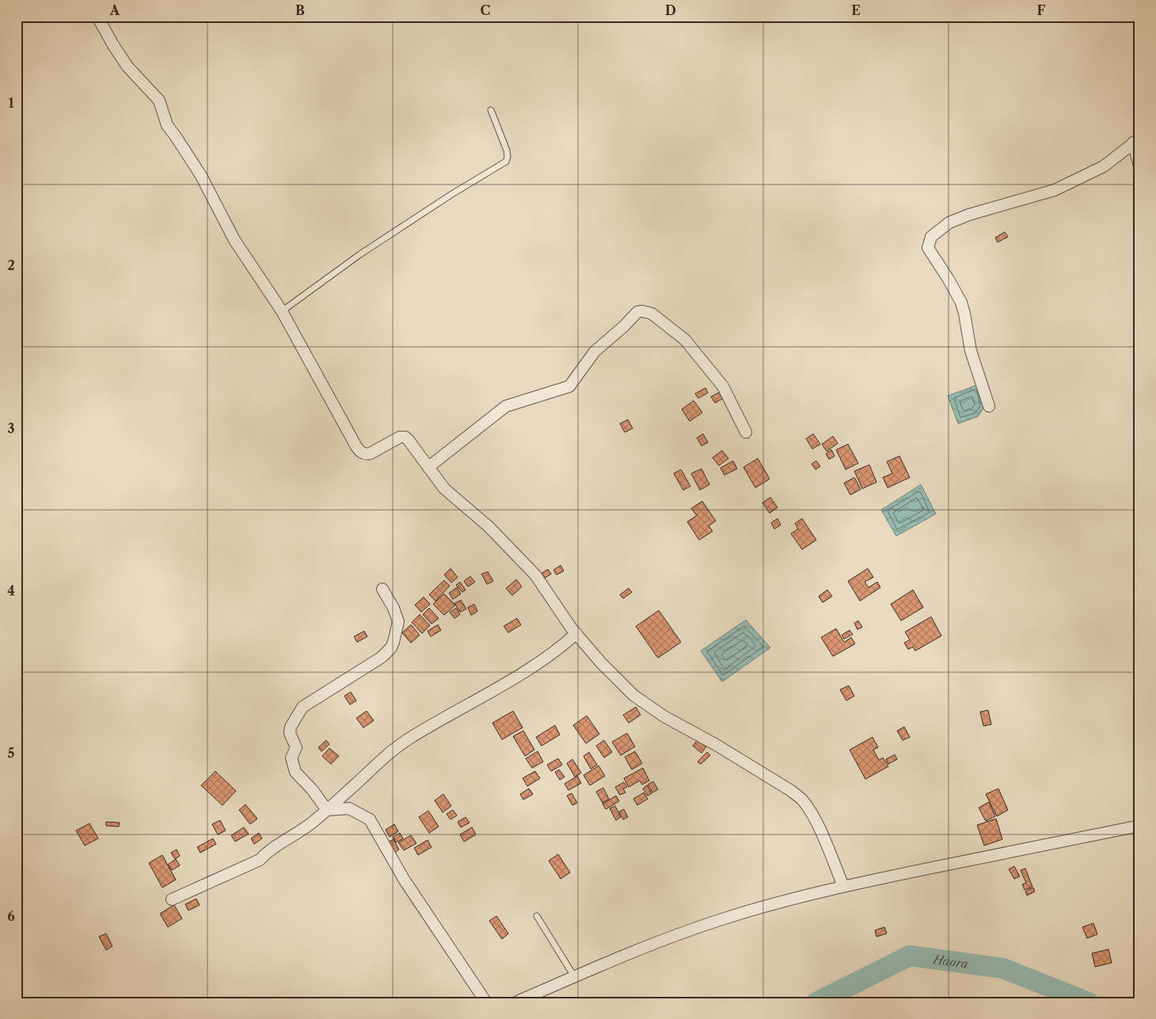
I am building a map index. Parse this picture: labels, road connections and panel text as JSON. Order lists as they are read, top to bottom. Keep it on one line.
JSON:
{"water":["Haora"],"grid":{"columns":["A","B","C","D","E","F"],"rows":["1","2","3","4","5","6"]}}
